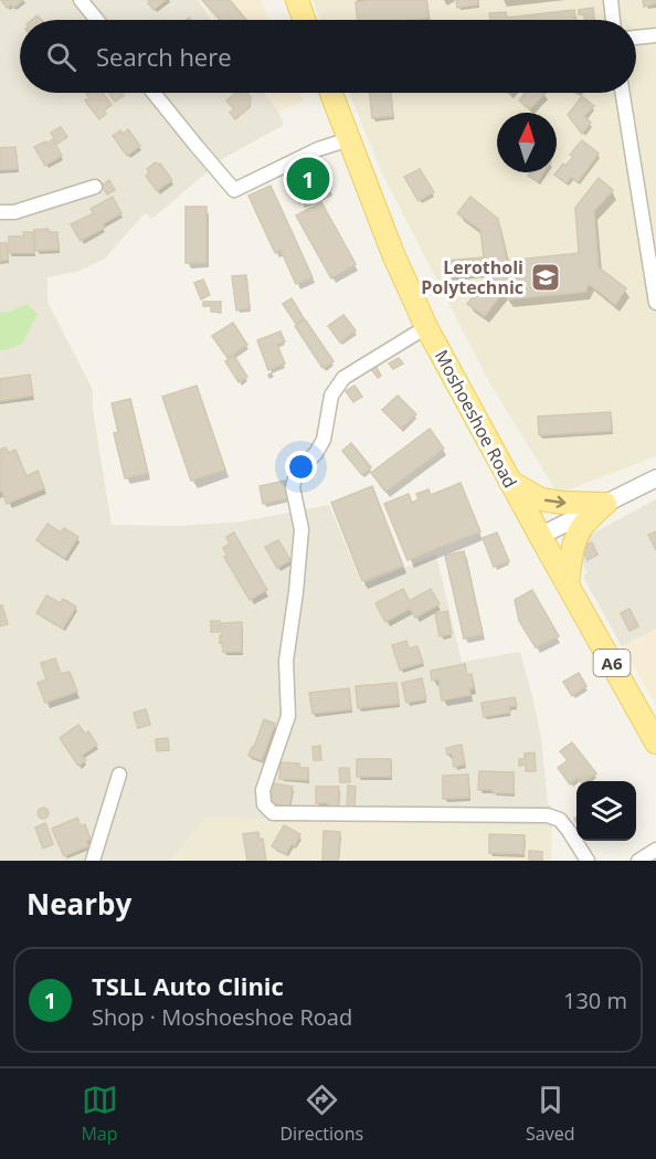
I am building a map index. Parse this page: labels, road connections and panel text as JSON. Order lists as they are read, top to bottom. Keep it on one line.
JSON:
{"streets":{"main road":["Moshoeshoe Road","A6"]},"places":{"school or university":["Lerotholi Polytechnic"]},"north":"top","page":{"search":"Search here","pins":"1","heading":"Nearby","list":[{"mark":"1","name":"TSLL Auto Clinic","note":"Shop · Moshoeshoe Road","value":"130 m"}],"nav":["Map","Directions","Saved"]}}
